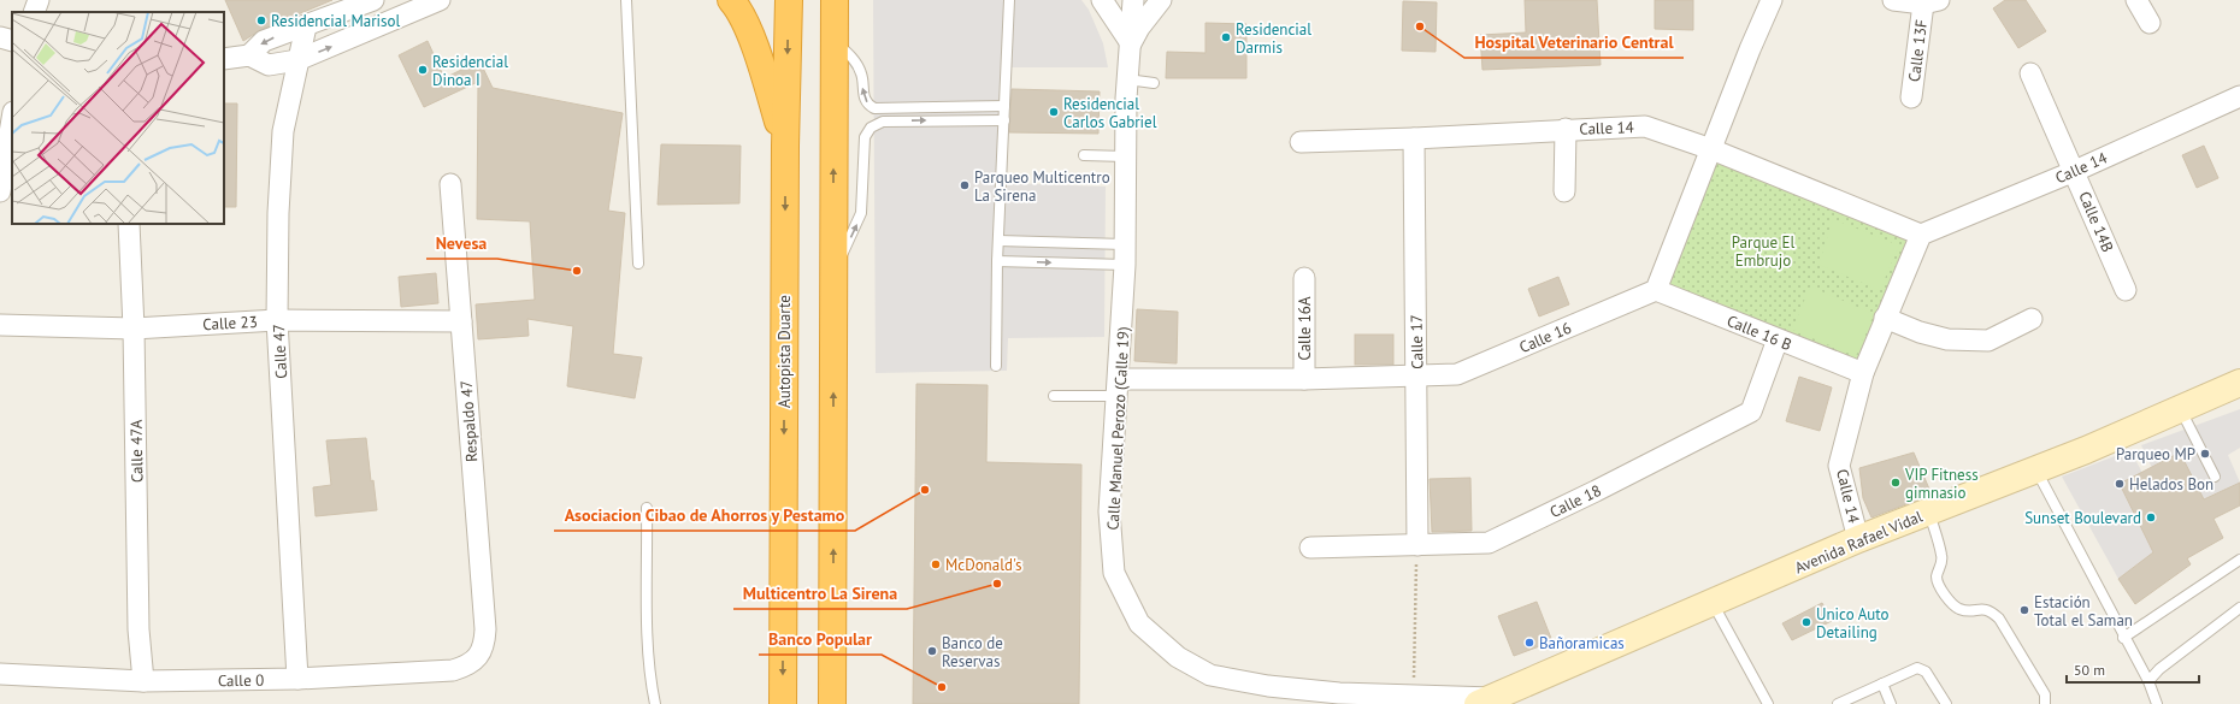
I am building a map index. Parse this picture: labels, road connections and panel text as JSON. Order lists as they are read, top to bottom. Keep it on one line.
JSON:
{"streets":{"highway":["Autopista Duarte"],"main road":["Avenida Rafael Vidal"],"street":["Calle 13F","Calle 14","Calle 14B","Calle 23","Calle 16A","Calle 16 B","Calle 16","Calle 17","Calle 47","Respaldo 47","Calle Manuel Perozo (Calle 19)","Calle 47A","Calle 18","Calle 0"]},"crossings":[["Calle 14","Calle 14B"],["Calle 14","Calle 16 B"],["Calle 14","Calle 17"],["Calle 14","Avenida Rafael Vidal"],["Calle 23","Calle 47"],["Calle 23","Respaldo 47"],["Calle 23","Calle 47A"],["Calle 16A","Calle 16"],["Calle 16 B","Calle 16"],["Calle 16 B","Calle 18"],["Calle 16","Calle 17"],["Calle 16","Calle Manuel Perozo (Calle 19)"],["Calle 17","Calle 18"],["Calle 47","Calle 0"],["Respaldo 47","Calle 0"],["Calle Manuel Perozo (Calle 19)","Avenida Rafael Vidal"],["Calle 47A","Calle 0"]],"parks":["Parque El Embrujo"],"places":["Residencial Marisol","Hospital Veterinario Central","Residencial Darmis","Residencial Dinoa I","Residencial Carlos Gabriel","Parqueo Multicentro La Sirena","Nevesa","Parqueo MP","VIP Fitness gimnasio","Helados Bon","Asociacion Cibao de Ahorros y Pestamo","Sunset Boulevard","McDonald's","Multicentro La Sirena","Estación Total el Saman","Unico Auto Detailing","Bañoramicas","Banco de Reservas","Banco Popular"],"scale_bar":"50 m"}
